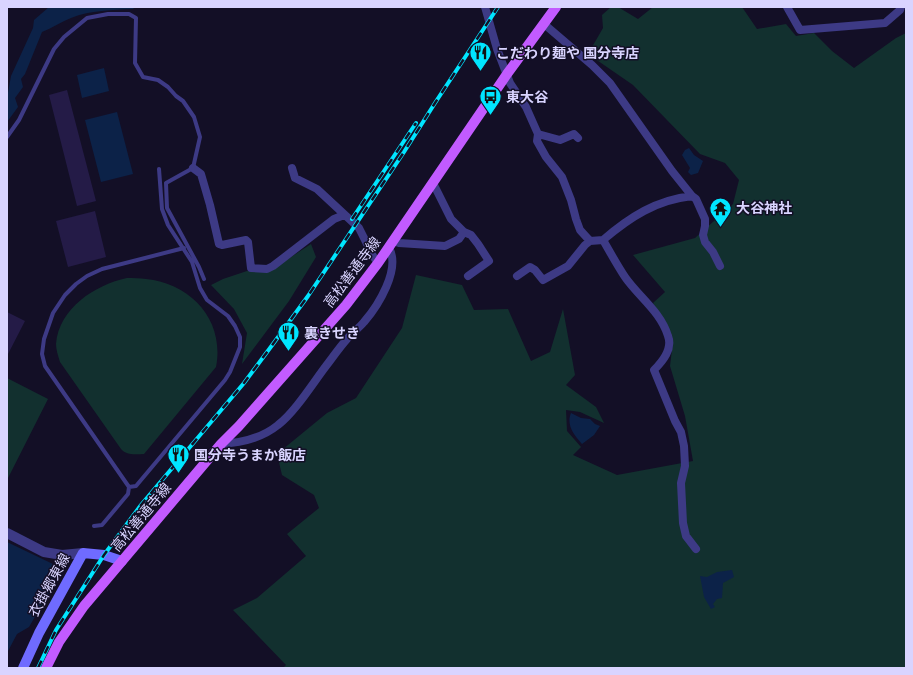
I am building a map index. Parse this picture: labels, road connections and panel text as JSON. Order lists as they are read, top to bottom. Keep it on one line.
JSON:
{"streets":{"main road":["高松善通寺線","衣掛郷東線"]},"crossings":[["高松善通寺線","衣掛郷東線"]],"places":{"restaurant":["こだわり麺や 国分寺店","裏きせき","国分寺うまか飯店"],"bus stop":["東大谷"],"temple":["大谷神社"]}}
